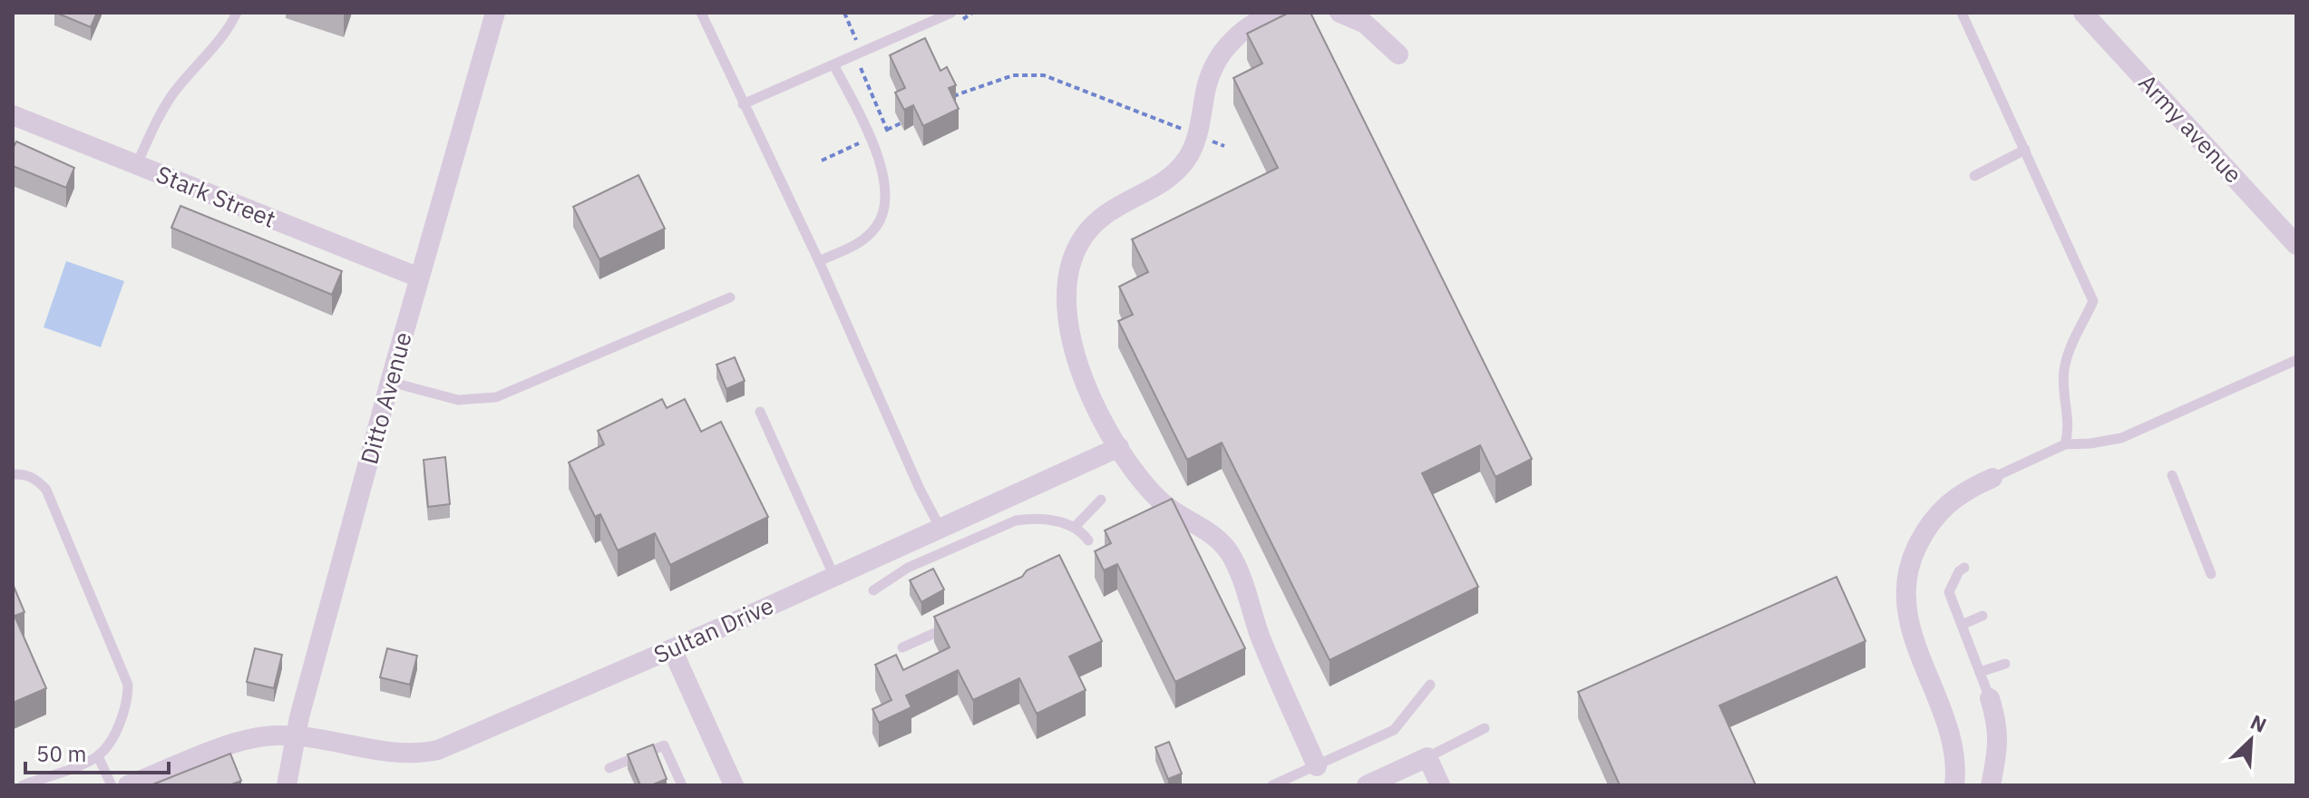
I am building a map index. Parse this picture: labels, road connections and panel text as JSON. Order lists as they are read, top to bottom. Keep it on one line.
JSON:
{"streets":{"street":["Army avenue","Stark Street","Ditto Avenue","Sultan Drive"]},"crossings":[["Stark Street","Ditto Avenue"],["Ditto Avenue","Sultan Drive"]],"scale_bar":"50 m","north":"top right"}
